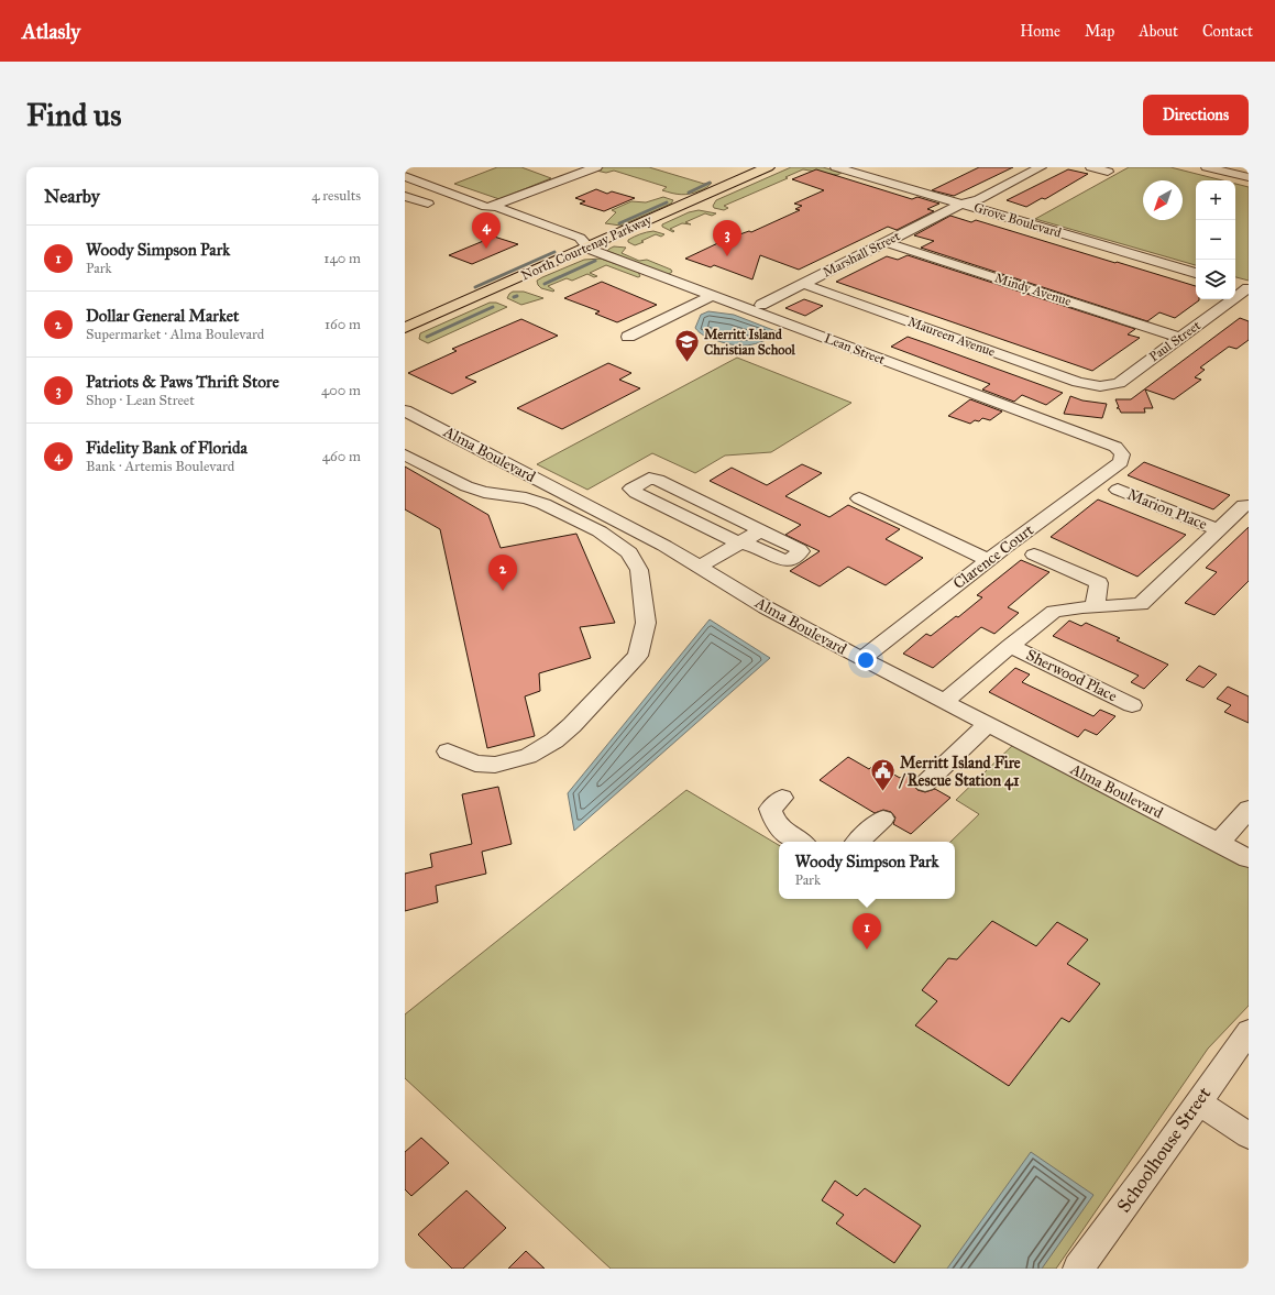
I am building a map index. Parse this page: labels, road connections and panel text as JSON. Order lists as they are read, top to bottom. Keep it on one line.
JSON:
{"streets":{"main road":["North Courtenay Parkway"],"street":["Grove Boulevard","Marshall Street","Mindy Avenue","Maureen Avenue","Paul Street","Lean Street","Alma Boulevard","Marion Place","Clarence Court","Sherwood Place","Schoolhouse Street"]},"crossings":[["Grove Boulevard","Marshall Street"],["North Courtenay Parkway","Lean Street"],["Marshall Street","Mindy Avenue"],["Marshall Street","Maureen Avenue"],["Mindy Avenue","Paul Street"],["Maureen Avenue","Paul Street"],["Lean Street","Clarence Court"],["Alma Boulevard","Clarence Court"]],"places":{"school or university":["Merritt Island Christian School"],"public building":["Merritt Island Fire / Rescue Station 41"]},"north":"bottom left","page":{"header":"Atlasly","nav":["Home","Map","About","Contact"],"buttons":"Directions","title":"Find us","heading":["Nearby","4 results"],"map_buttons":["+","−"],"pins":["4","3","2","1"],"list":[{"mark":"1","name":"Woody Simpson Park","note":"Park","value":"140 m"},{"mark":"2","name":"Dollar General Market","note":"Supermarket · Alma Boulevard","value":"160 m"},{"mark":"3","name":"Patriots & Paws Thrift Store","note":"Shop · Lean Street","value":"400 m"},{"mark":"4","name":"Fidelity Bank of Florida","note":"Bank · Artemis Boulevard","value":"460 m"}],"popup":["Woody Simpson Park","Park"]}}
